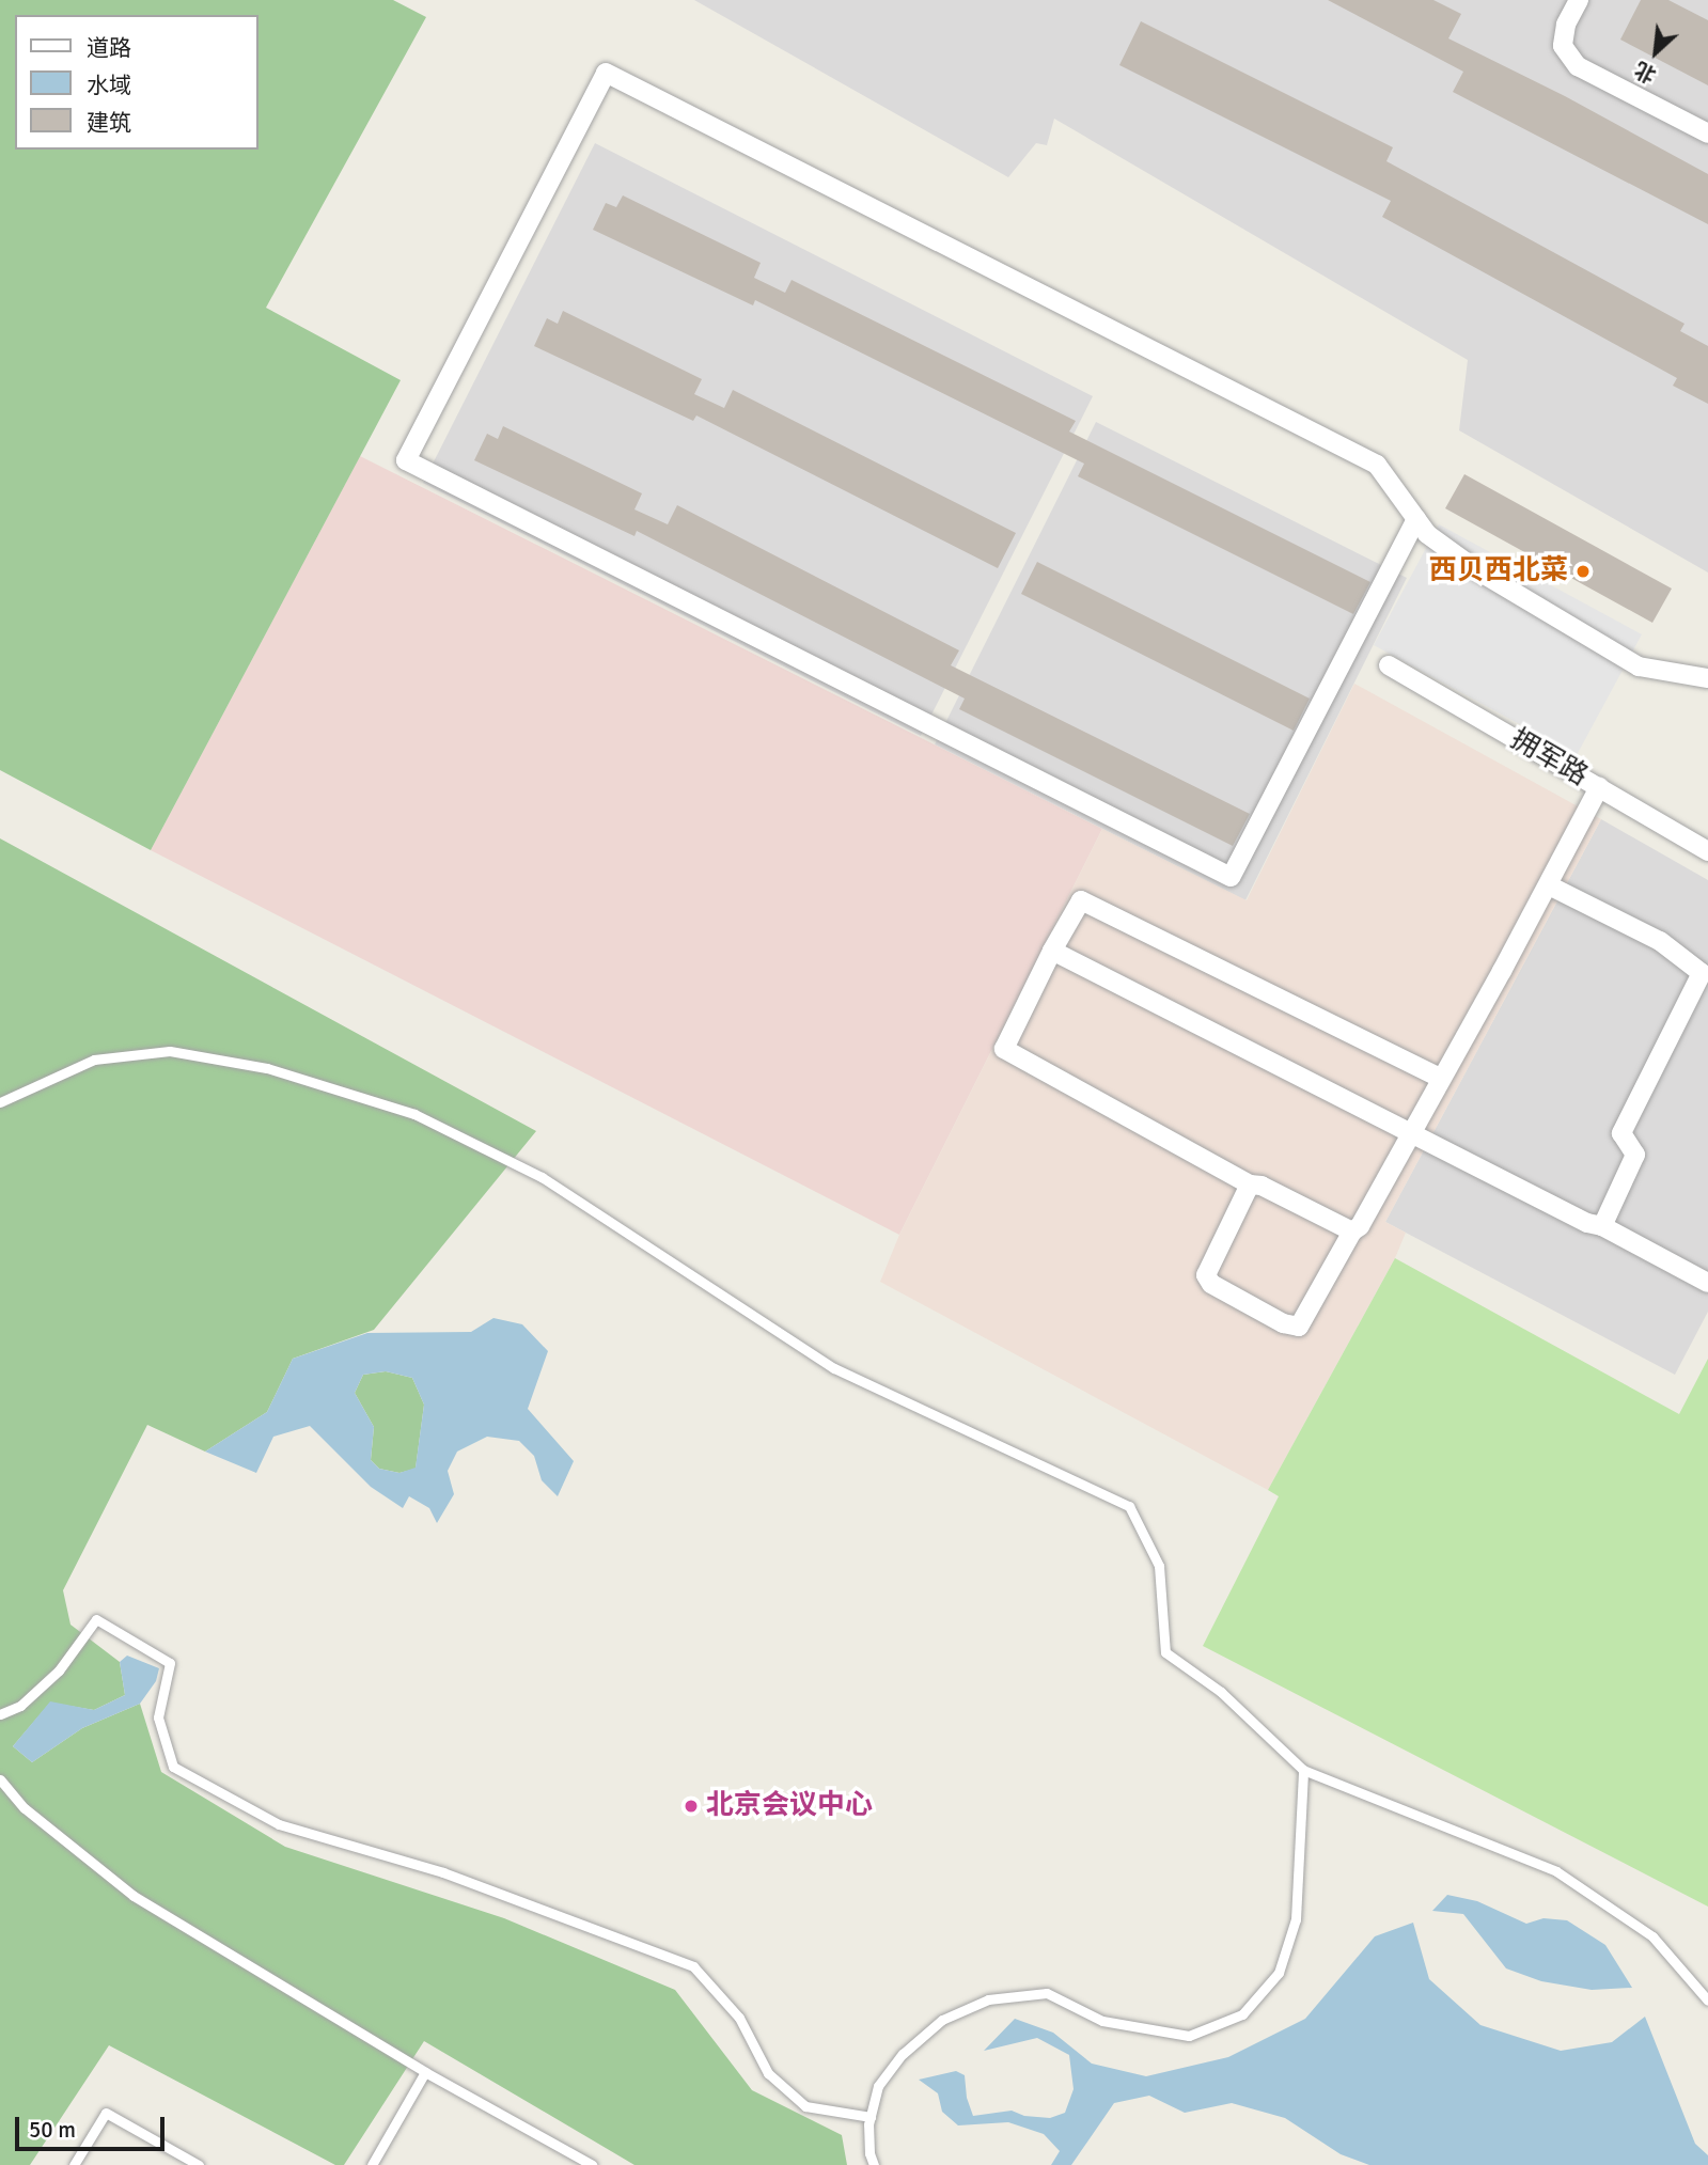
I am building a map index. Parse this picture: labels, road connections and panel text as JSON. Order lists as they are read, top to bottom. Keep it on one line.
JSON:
{"streets":{"street":["拥军路"]},"places":["西贝西北菜","北京会议中心"],"legend":["道路","水域","建筑"],"scale_bar":"50 m","north":"bottom left"}
